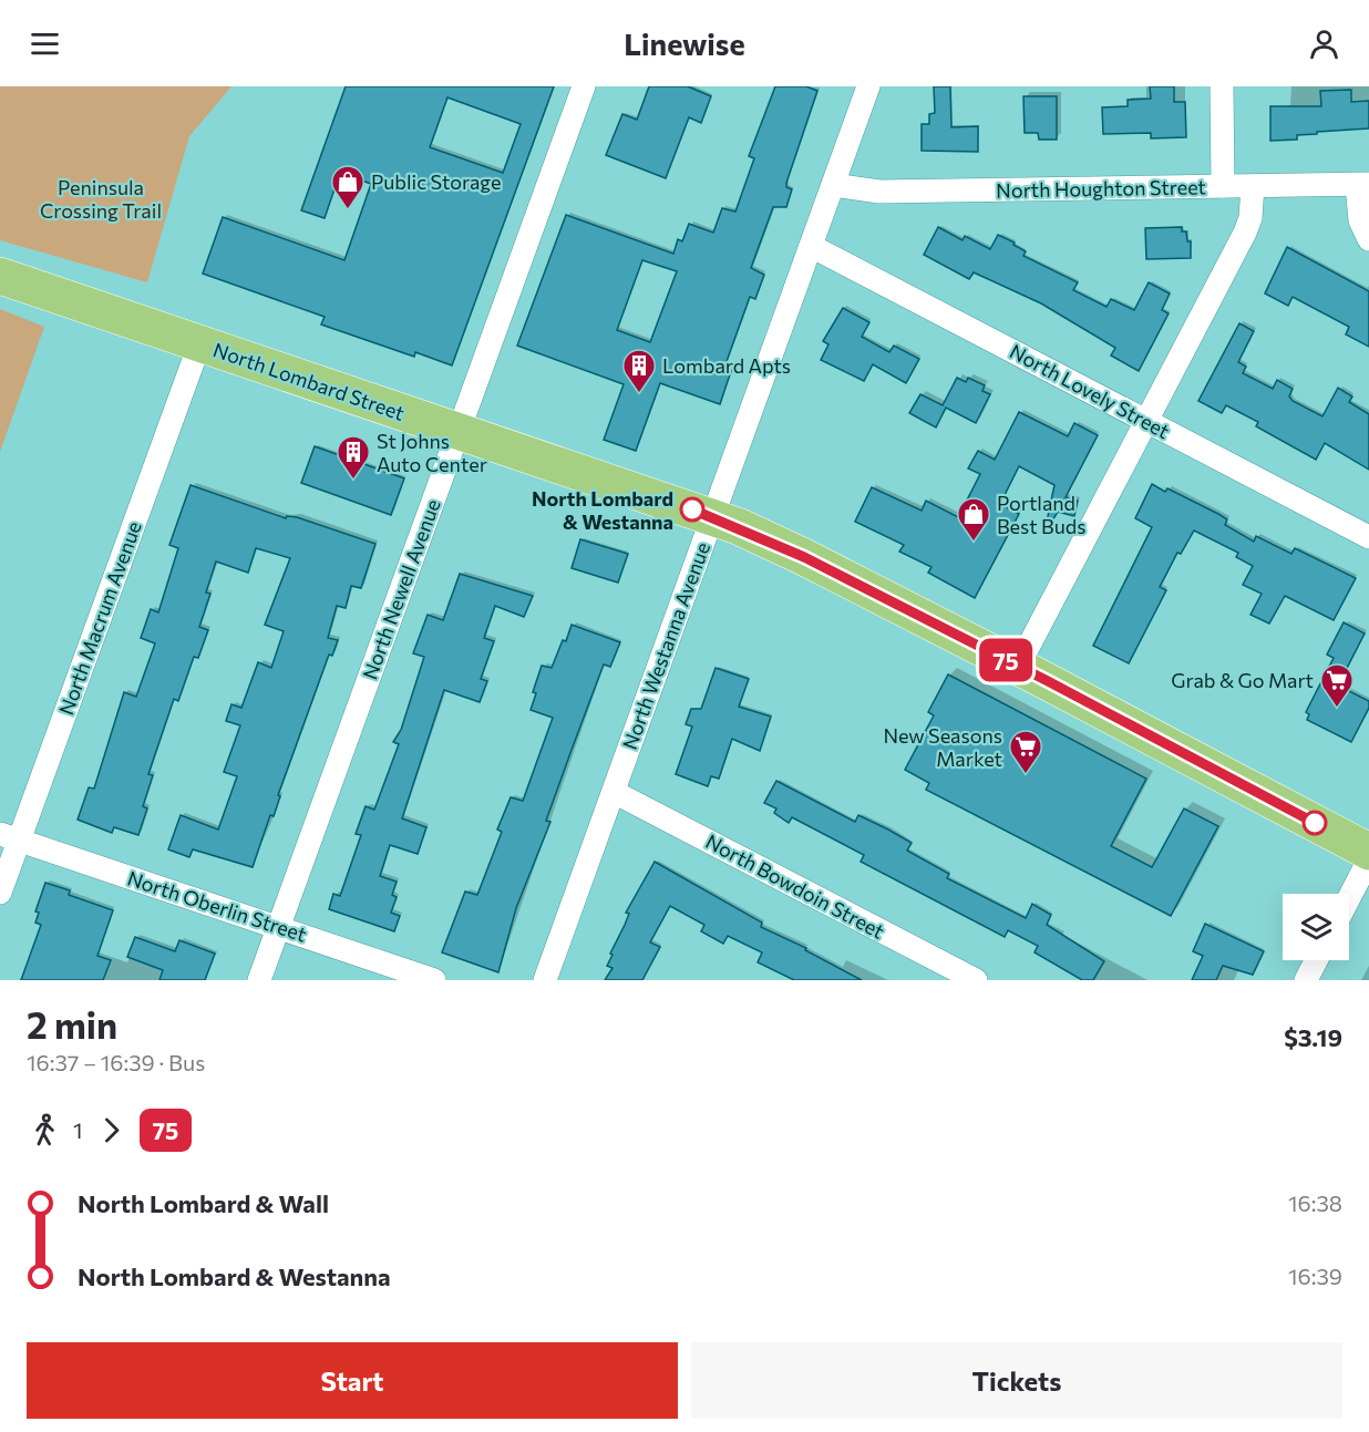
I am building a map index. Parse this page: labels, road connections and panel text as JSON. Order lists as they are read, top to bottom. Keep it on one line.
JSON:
{"streets":{"main road":["North Lombard Street"],"street":["North Houghton Street","North Lovely Street","North Newell Avenue","North Macrum Avenue","North Westanna Avenue","North Bowdoin Street","North Oberlin Street"]},"crossings":[["North Houghton Street","North Westanna Avenue"],["North Lombard Street","North Newell Avenue"],["North Lombard Street","North Macrum Avenue"],["North Lombard Street","North Westanna Avenue"],["North Lovely Street","North Westanna Avenue"],["North Newell Avenue","North Oberlin Street"],["North Macrum Avenue","North Oberlin Street"],["North Westanna Avenue","North Bowdoin Street"]],"parks":["Peninsula Crossing Trail"],"places":{"shop":["Public Storage","Portland Best Buds"],"building":["Lombard Apts","St Johns Auto Center"],"other":["North Lombard & Westanna"],"supermarket":["Grab & Go Mart","New Seasons Market"]},"lines":["bus line 75"],"page":{"header":"Linewise","on_map":"75","heading":["2 min","16:37 – 16:39 · Bus","$3.19"],"legs":["1","75"],"list":[{"name":"North Lombard & Wall","value":"16:38"},{"name":"North Lombard & Westanna","value":"16:39"}],"buttons":["Start","Tickets"]}}
